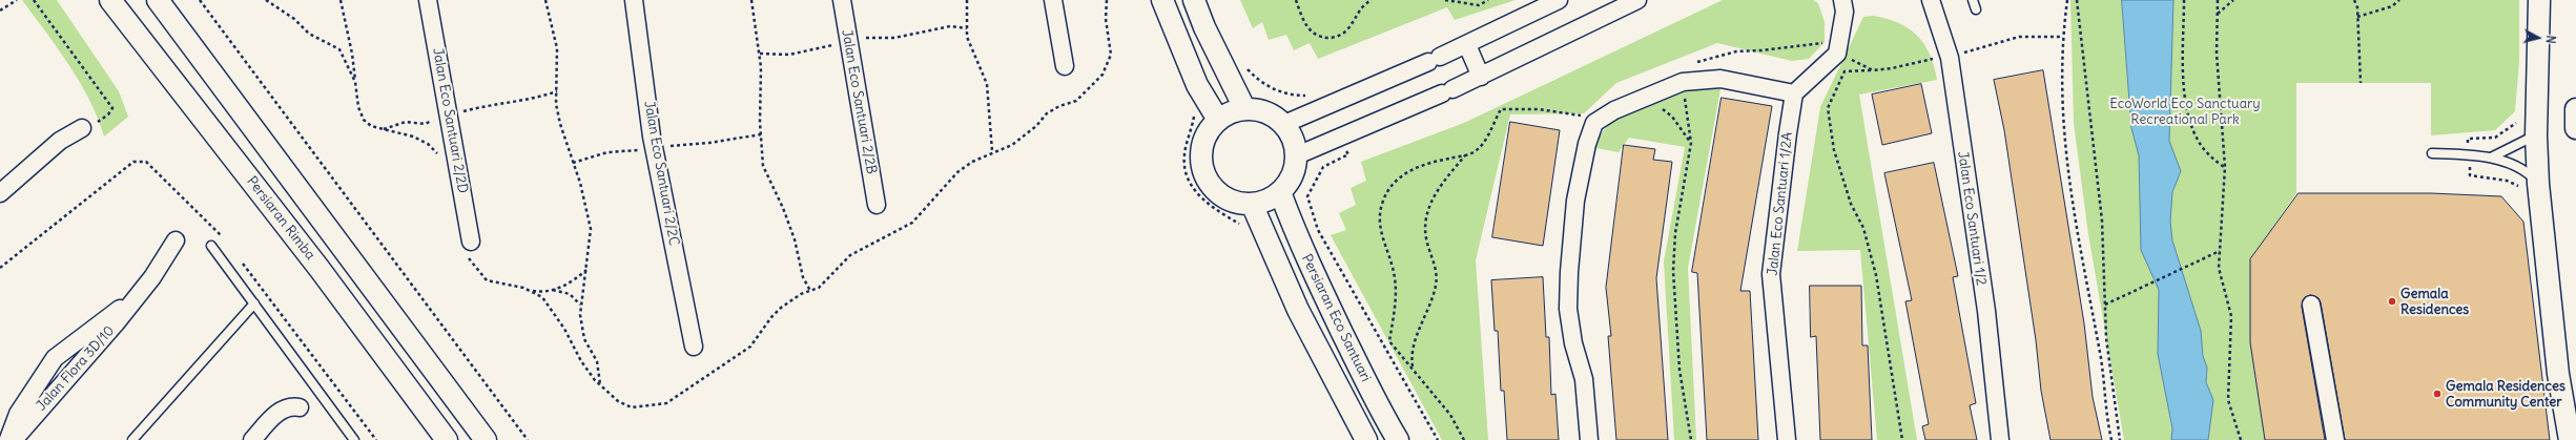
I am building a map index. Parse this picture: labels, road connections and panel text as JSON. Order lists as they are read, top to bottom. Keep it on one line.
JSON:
{"streets":{"street":["Jalan Eco Santuari 2/2B","Jalan Eco Santuari 2/2D","Jalan Eco Santuari 2/2C","Jalan Eco Santuari 1/2A","Persiaran Rimba","Jalan Eco Santuari 1/2","Persiaran Eco Santuari","Jalan Flora 3D/10"]},"parks":["EcoWorld Eco Sanctuary Recreational Park"],"places":["Gemala Residences","Gemala Residences Community Center"],"north":"right"}
